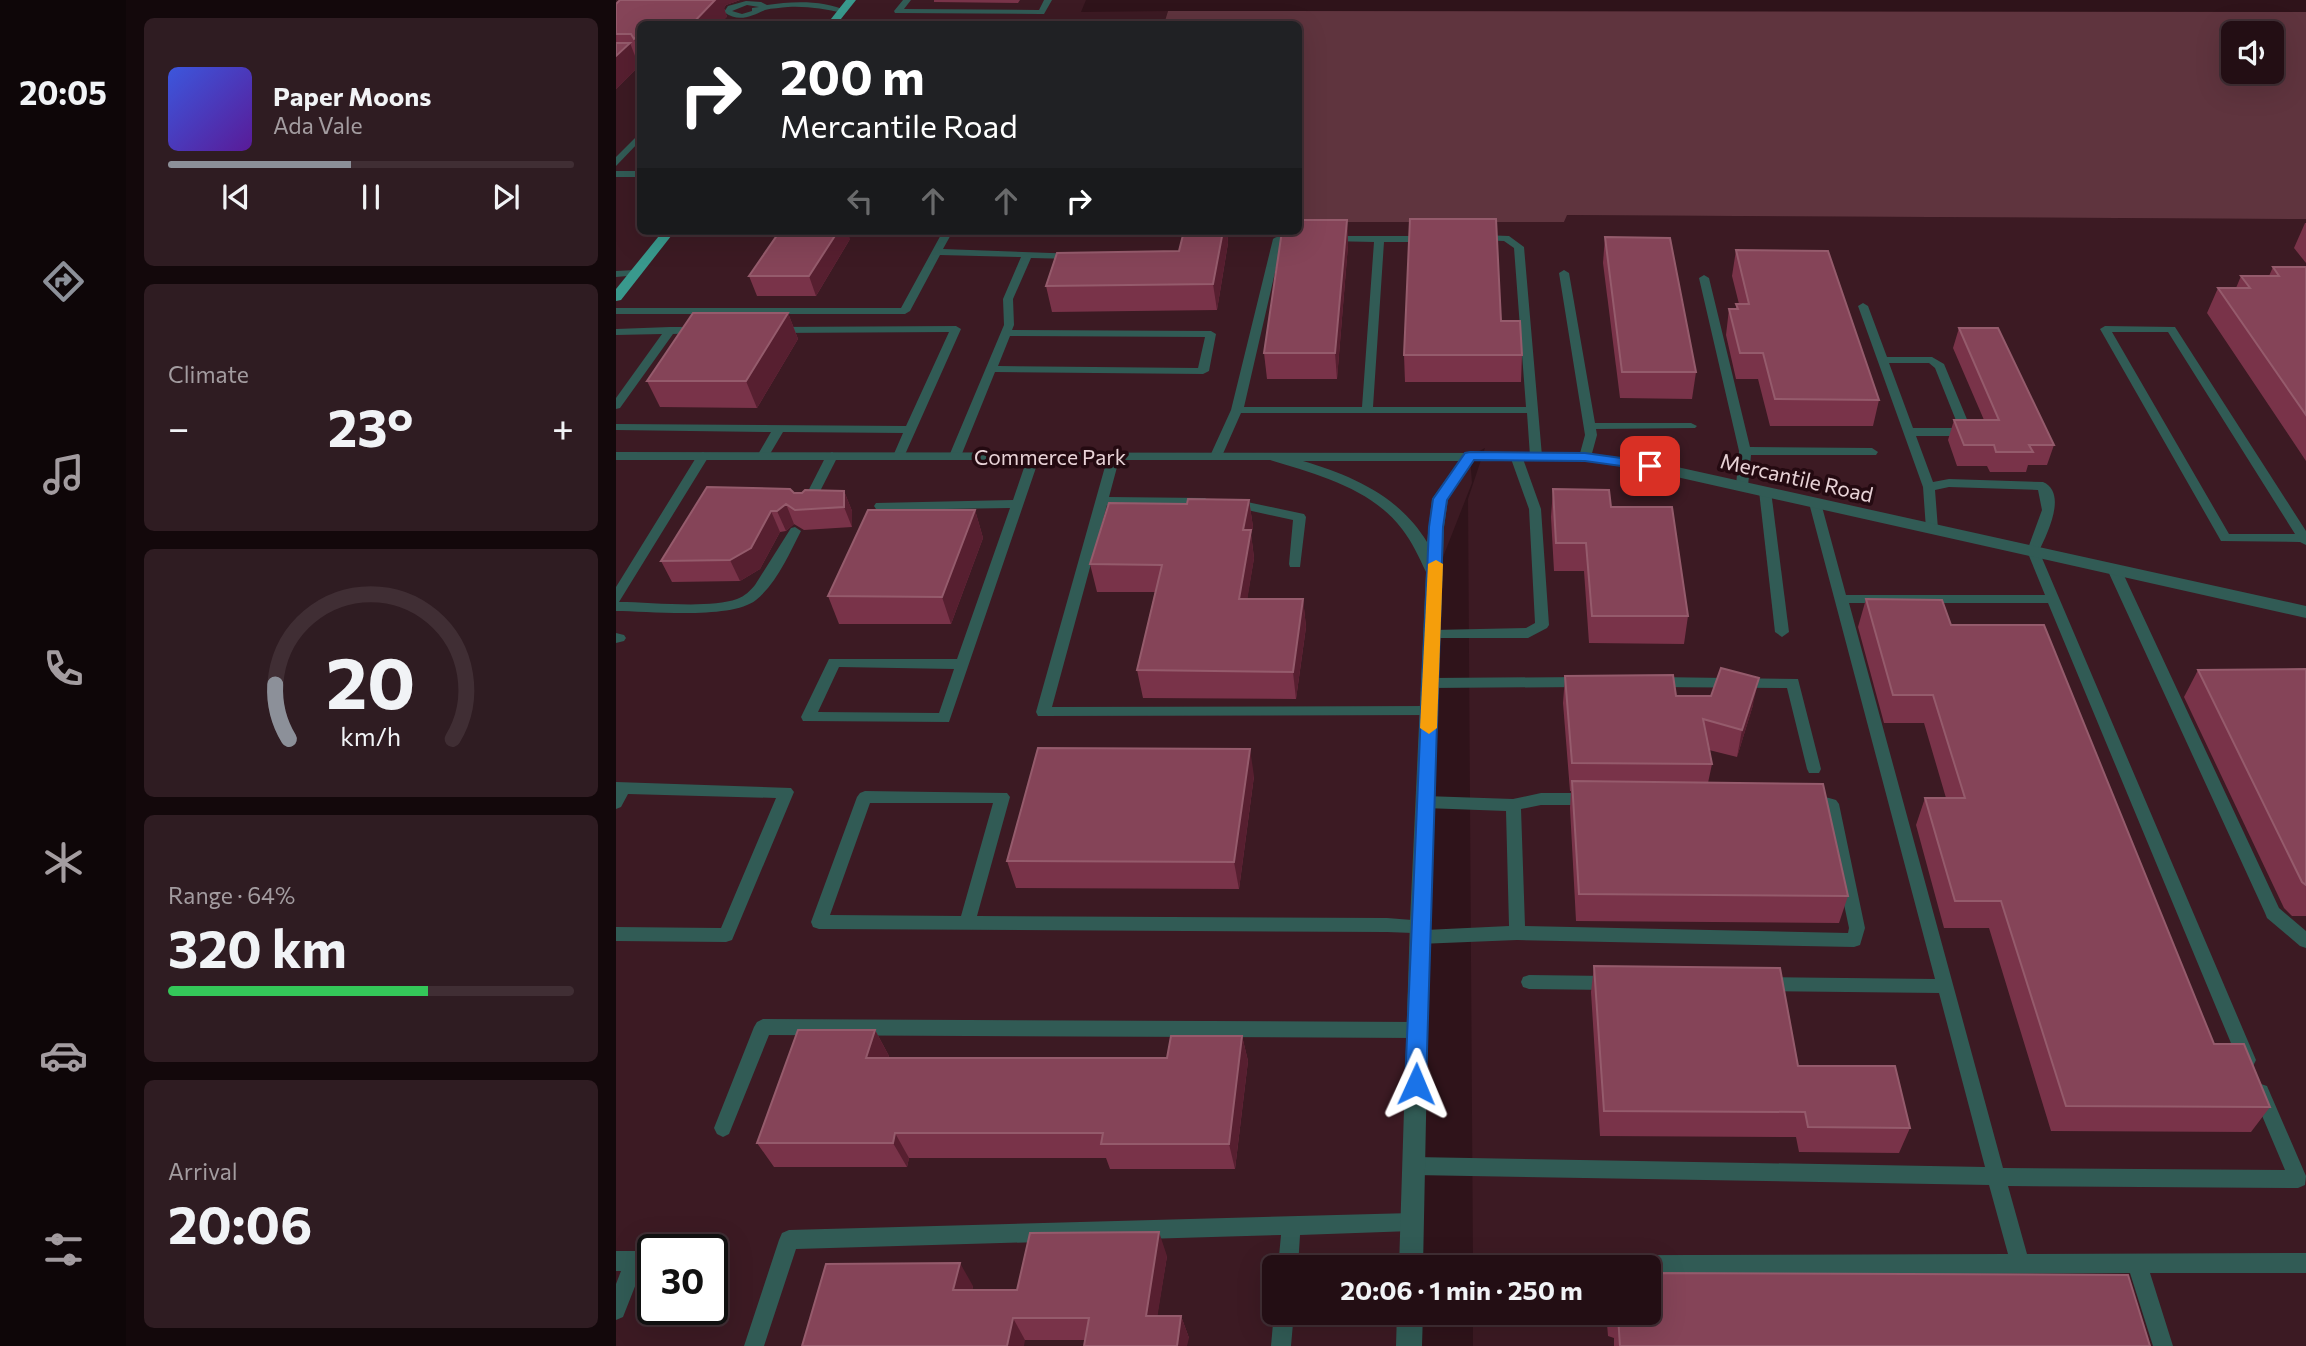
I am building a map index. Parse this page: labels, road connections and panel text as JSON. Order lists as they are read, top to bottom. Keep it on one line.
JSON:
{"streets":{"street":["Commerce Park","Mercantile Road"]},"crossings":[["Commerce Park","Mercantile Road"]],"page":{"tabs":"20:05","turn":["200 m","Mercantile Road"],"song":["Paper Moons","Ada Vale"],"tile":["Climate",["Range · 64%","320 km"],["Arrival","20:06"]],"heat":["−","23°","+"],"limit":"30","trip":"20:06 · 1 min · 250 m","gauge":["20","km/h"]}}
